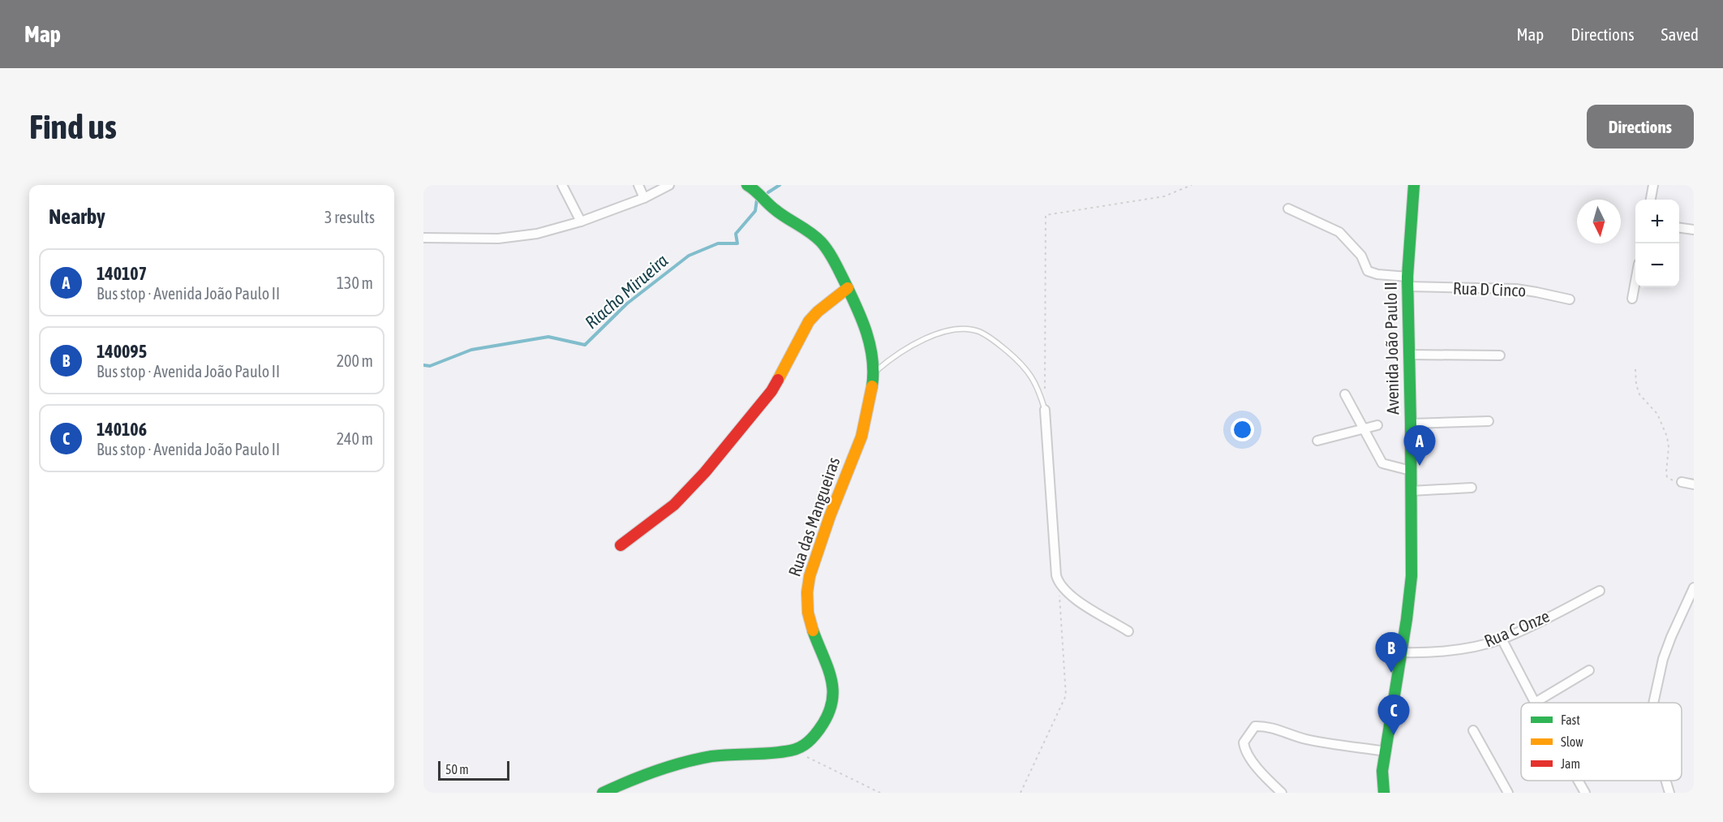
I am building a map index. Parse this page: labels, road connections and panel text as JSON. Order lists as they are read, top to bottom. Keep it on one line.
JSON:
{"streets":{"street":["Rua D Cinco","Avenida João Paulo II","Rua das Mangueiras","Rua C Onze"]},"crossings":[["Rua D Cinco","Avenida João Paulo II"],["Avenida João Paulo II","Rua C Onze"]],"water":["Riacho Mirueira"],"legend":["Fast","Slow","Jam"],"scale_bar":"50 m","north":"bottom","page":{"header":"Map","nav":["Map","Directions","Saved"],"buttons":"Directions","title":"Find us","heading":["Nearby","3 results"],"map_buttons":["+","−"],"list":[{"mark":"A","name":"140107","note":"Bus stop · Avenida João Paulo II","value":"130 m"},{"mark":"B","name":"140095","note":"Bus stop · Avenida João Paulo II","value":"200 m"},{"mark":"C","name":"140106","note":"Bus stop · Avenida João Paulo II","value":"240 m"}],"pins":["A","B","C"],"scale":"50 m"}}
